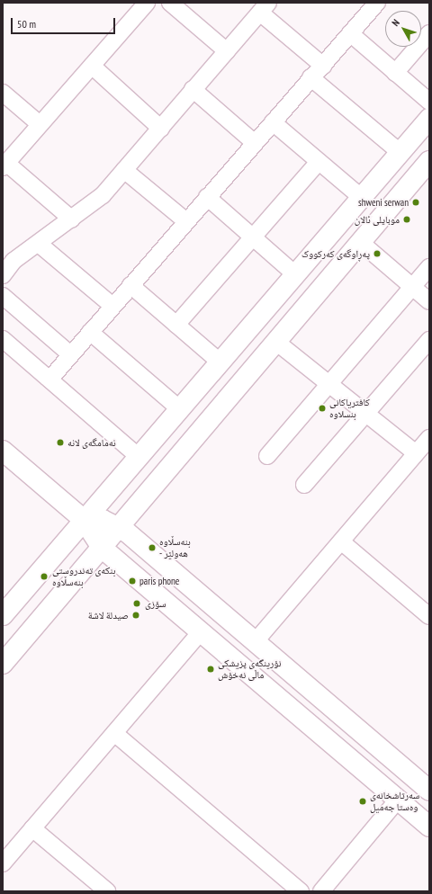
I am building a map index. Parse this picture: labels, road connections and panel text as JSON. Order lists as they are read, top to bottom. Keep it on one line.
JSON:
{"places":["shweni serwan","موبایلی ئالان","پەڕاوگەی کەرکووک","كافترياكانى بنسلاوه","نەمامگەی لانە","بنەسڵاوە - هەولێر","بنكەی تەندروستی بنەسڵاوە","paris phone","سۆزی","صيدلة لاشة","نۆرینگەی پزیشکی ماڵی نەخۆش","سەرتاشخانەی وەستا جەمیل"],"scale_bar":"50 m","north":"top left"}
